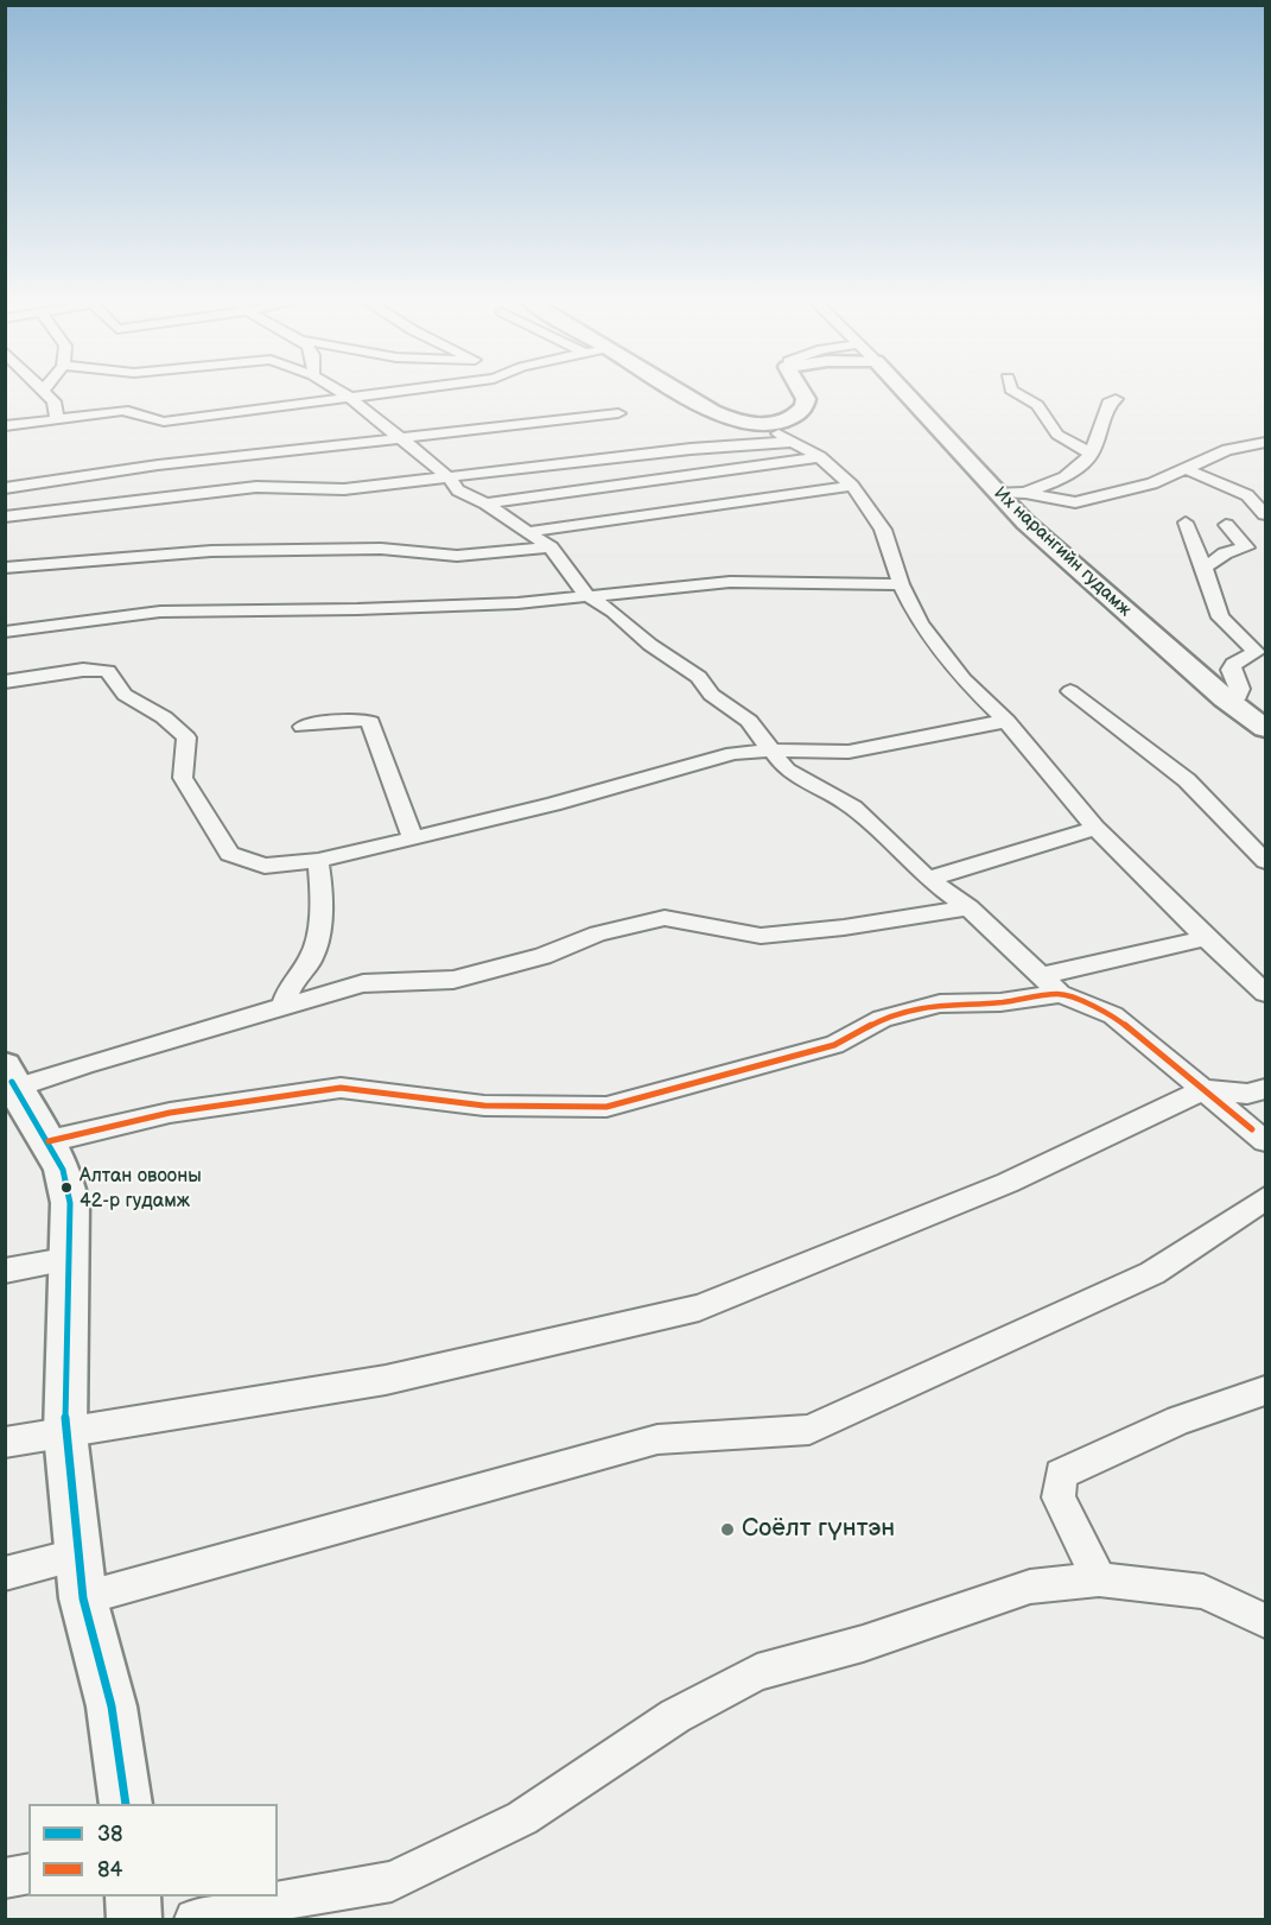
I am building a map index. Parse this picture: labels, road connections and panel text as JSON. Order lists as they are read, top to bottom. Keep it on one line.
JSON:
{"streets":{"main road":["Их нарангийн гудамж"]},"places":["Алтан овооны 42-р гудамж","Соёлт гүнтэн"],"lines":["transit line 84","transit line 38"],"legend":["38","84"]}
